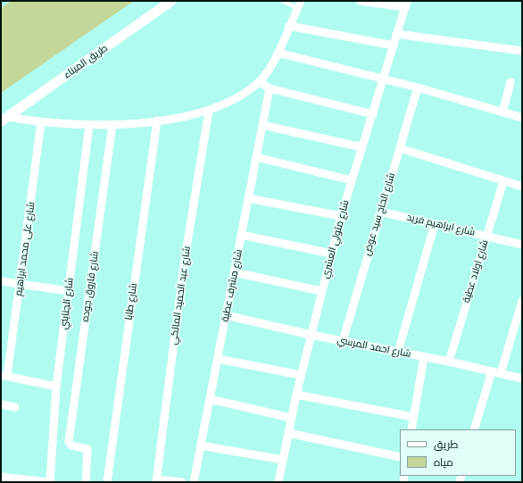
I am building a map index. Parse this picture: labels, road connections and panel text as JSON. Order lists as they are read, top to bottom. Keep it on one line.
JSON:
{"streets":{"street":["طريق الميناء","شارع الحاج سيد عوض","شارع ابراهيم فريد","شارع متولي العشري","شارع على محمد ابراهيم","شارع اولاد عطية","شارع مشرف عطية","شارع فاروق جوده","شارع عبد الحميد المالكي","شارع طابا","شارع الجنايني","شارع احمد المرسي"]},"crossings":[["شارع الحاج سيد عوض","شارع ابراهيم فريد"],["شارع الحاج سيد عوض","شارع احمد المرسي"],["شارع ابراهيم فريد","شارع اولاد عطية"],["شارع متولي العشري","شارع احمد المرسي"],["شارع اولاد عطية","شارع احمد المرسي"],["شارع مشرف عطية","شارع احمد المرسي"]],"legend":["طريق","مياه"]}
